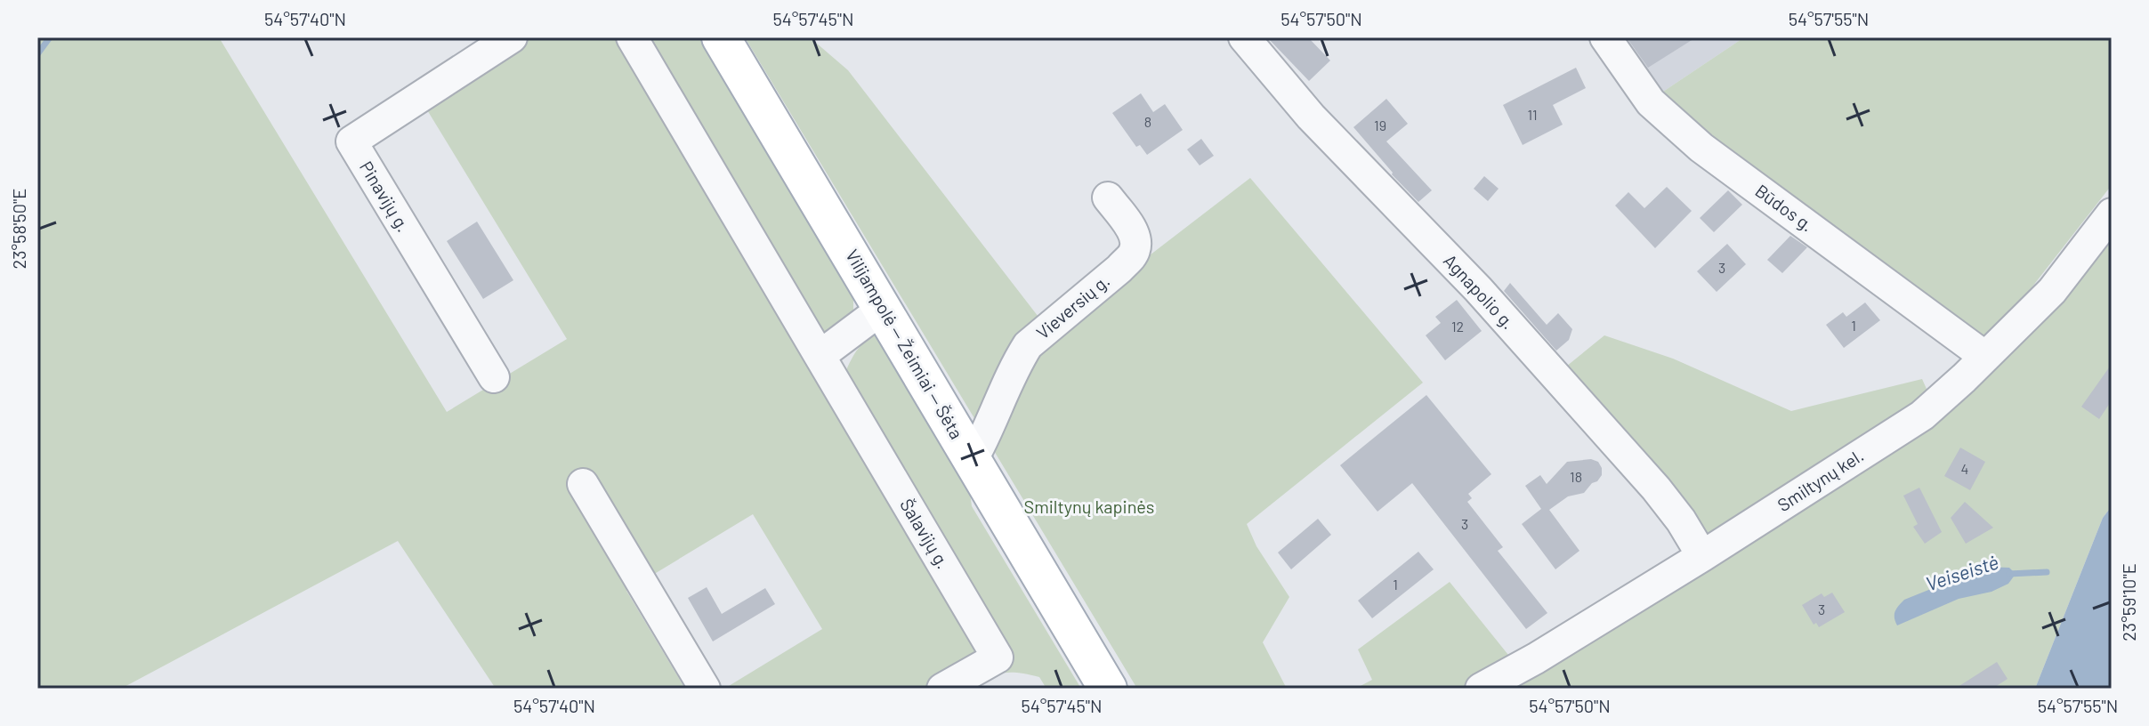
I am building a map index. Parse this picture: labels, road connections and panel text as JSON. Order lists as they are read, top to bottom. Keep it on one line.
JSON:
{"streets":{"main road":["Vilijampolė — Žeimiai — Šėta"],"street":["Pinavijų g.","Būdos g.","Agnapolio g.","Vieversių g.","Smiltynų kel.","Šalavijų g."]},"crossings":[["Būdos g.","Smiltynų kel."],["Agnapolio g.","Smiltynų kel."],["Vieversių g.","Vilijampolė — Žeimiai — Šėta"]],"water":["Veiseistė"],"parks":["Smiltynų kapinės"],"house_numbers":["11","8","19","3","1","12","4","18","3","1","3"],"coordinates":["54°57'40\"N","54°57'45\"N","54°57'50\"N","54°57'55\"N","23°58'50\"E","23°59'10\"E"]}
